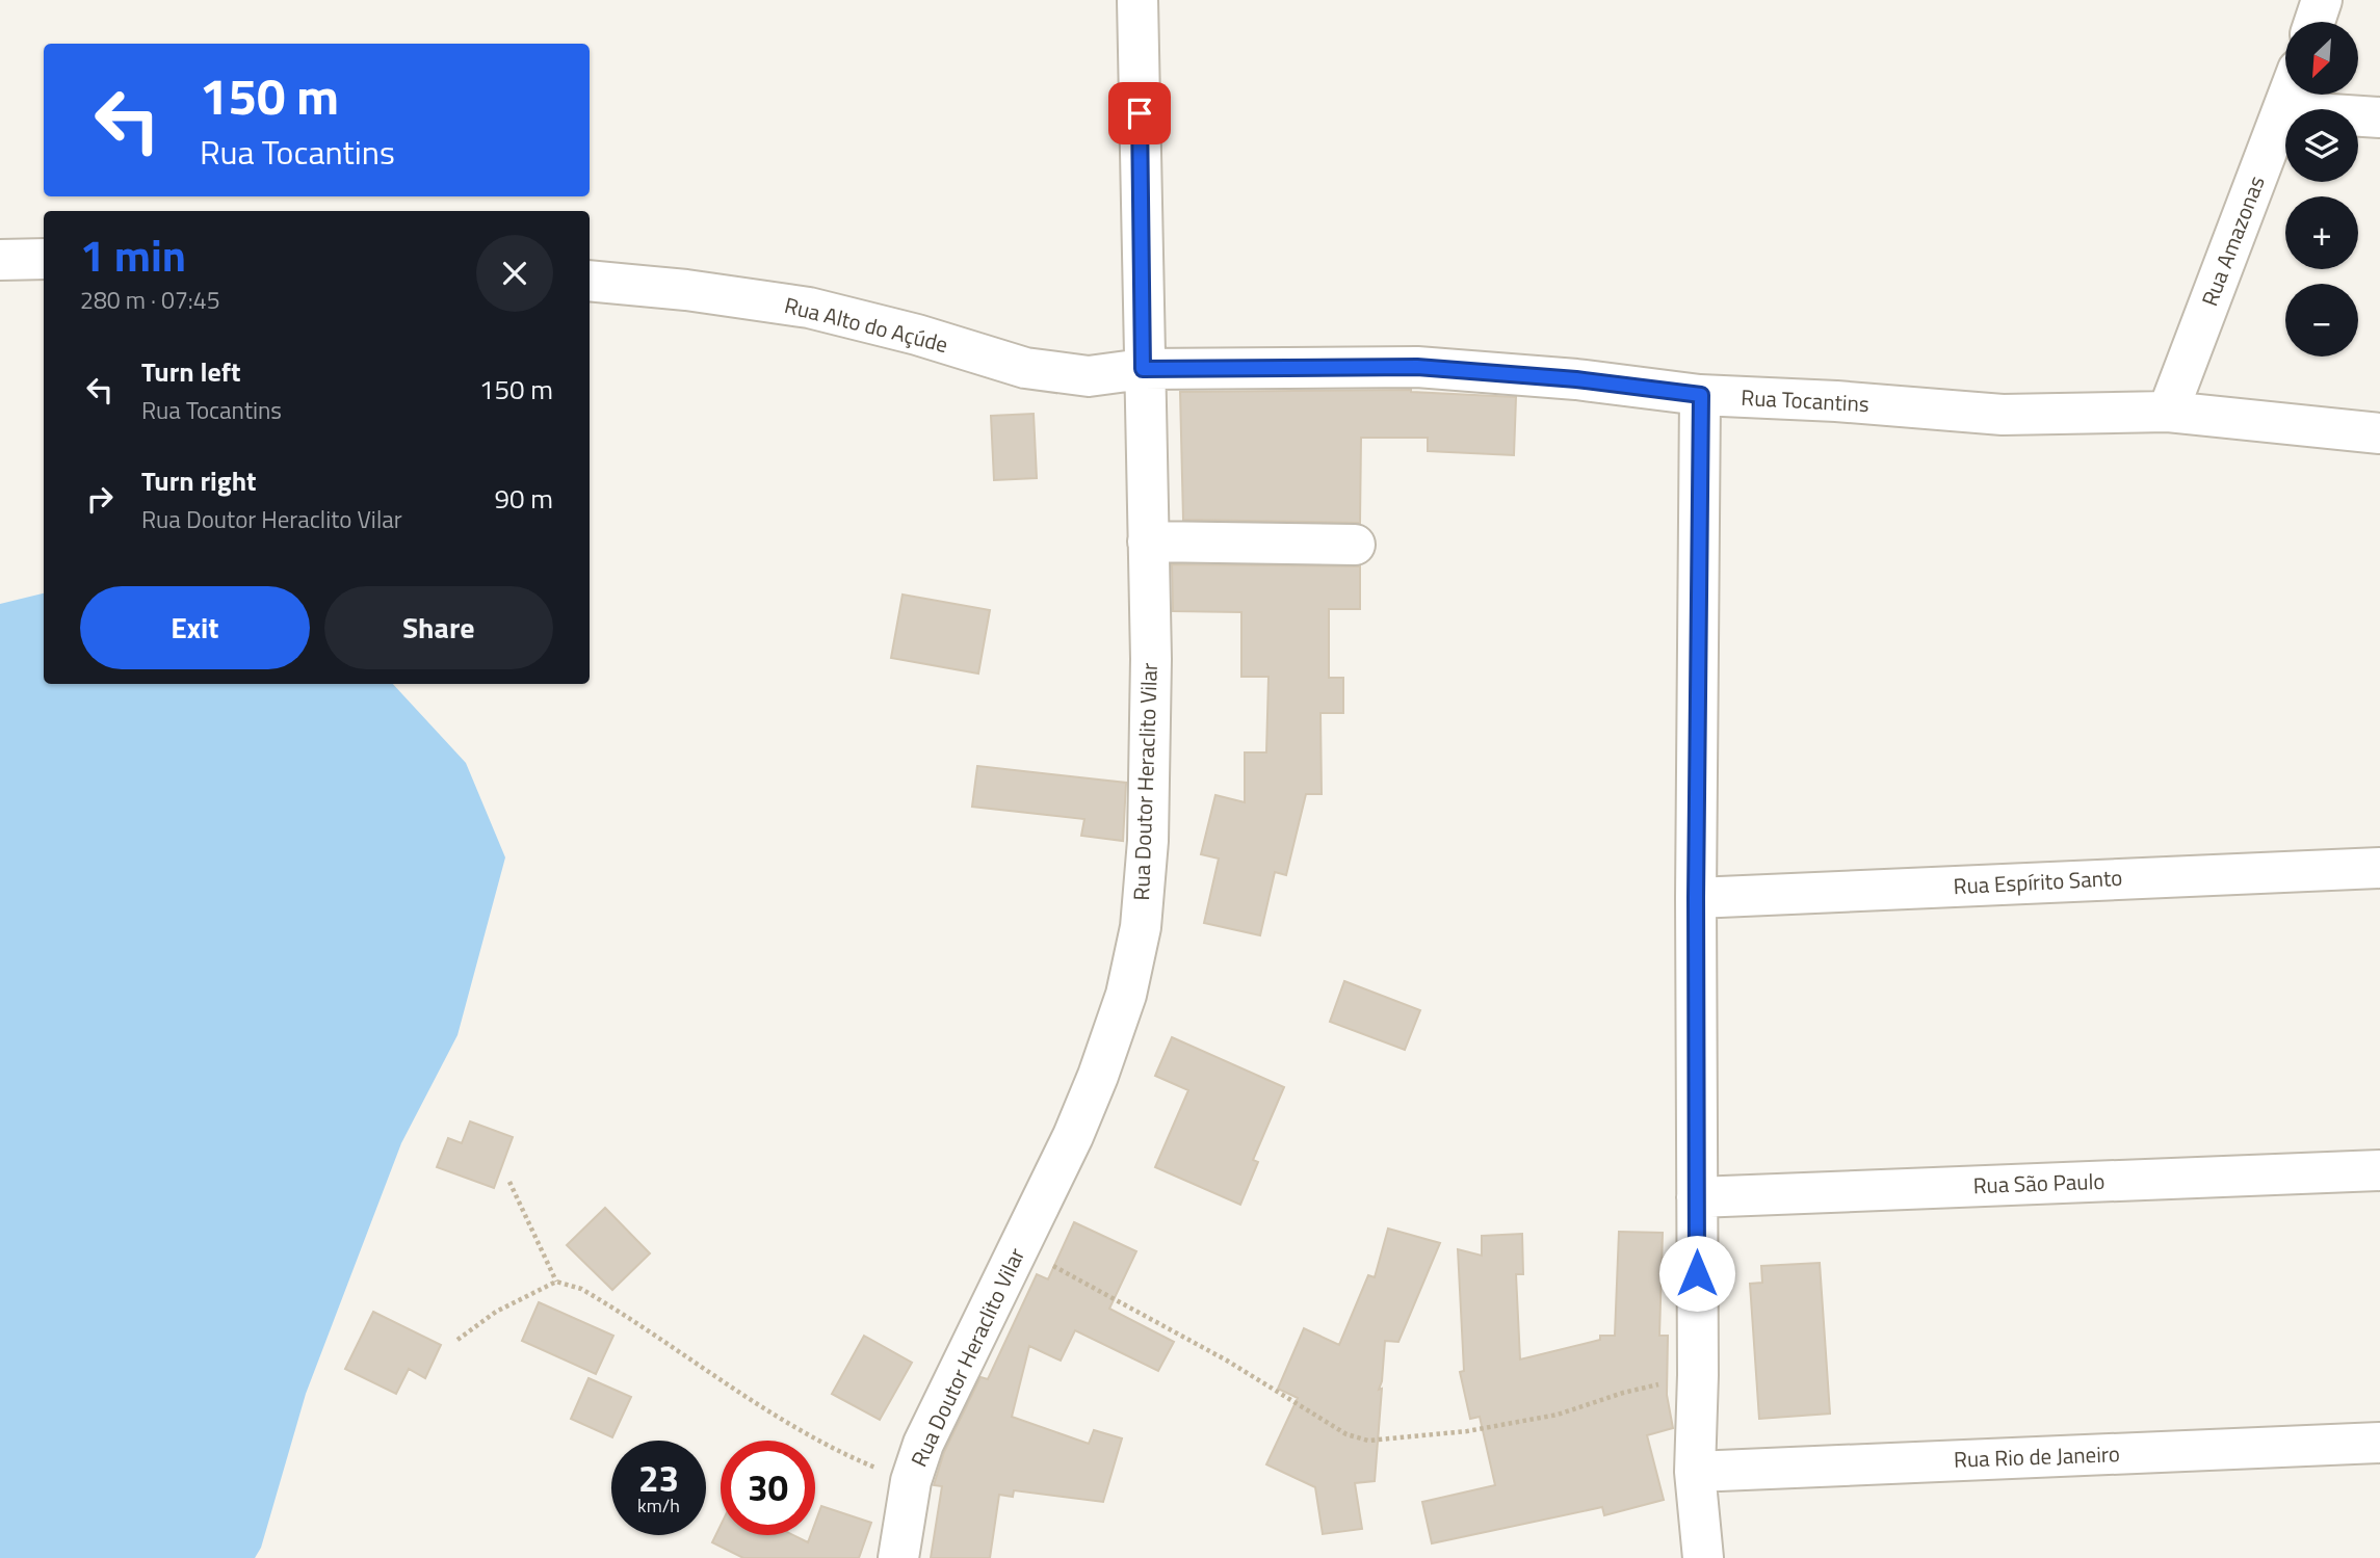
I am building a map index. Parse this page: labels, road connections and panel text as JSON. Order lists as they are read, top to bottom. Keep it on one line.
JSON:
{"streets":{"street":["Rua Amazonas","Rua Alto do Açúde","Rua Tocantins","Rua Doutor Heraclito Vilar","Rua Espírito Santo","Rua São Paulo","Rua Rio de Janeiro"]},"crossings":[["Rua Amazonas","Rua Tocantins"],["Rua Alto do Açúde","Rua Tocantins"],["Rua Alto do Açúde","Rua Doutor Heraclito Vilar"],["Rua Tocantins","Rua Doutor Heraclito Vilar"]],"north":"bottom left","page":{"map_buttons":["+","−"],"turn":["150 m","Rua Tocantins"],"heading":["1 min","280 m · 07:45"],"list":[{"name":"Turn left","note":"Rua Tocantins","value":"150 m"},{"name":"Turn right","note":"Rua Doutor Heraclito Vilar","value":"90 m"}],"buttons":["Exit","Share"],"speed":"23 km/h","limit":"30"}}
